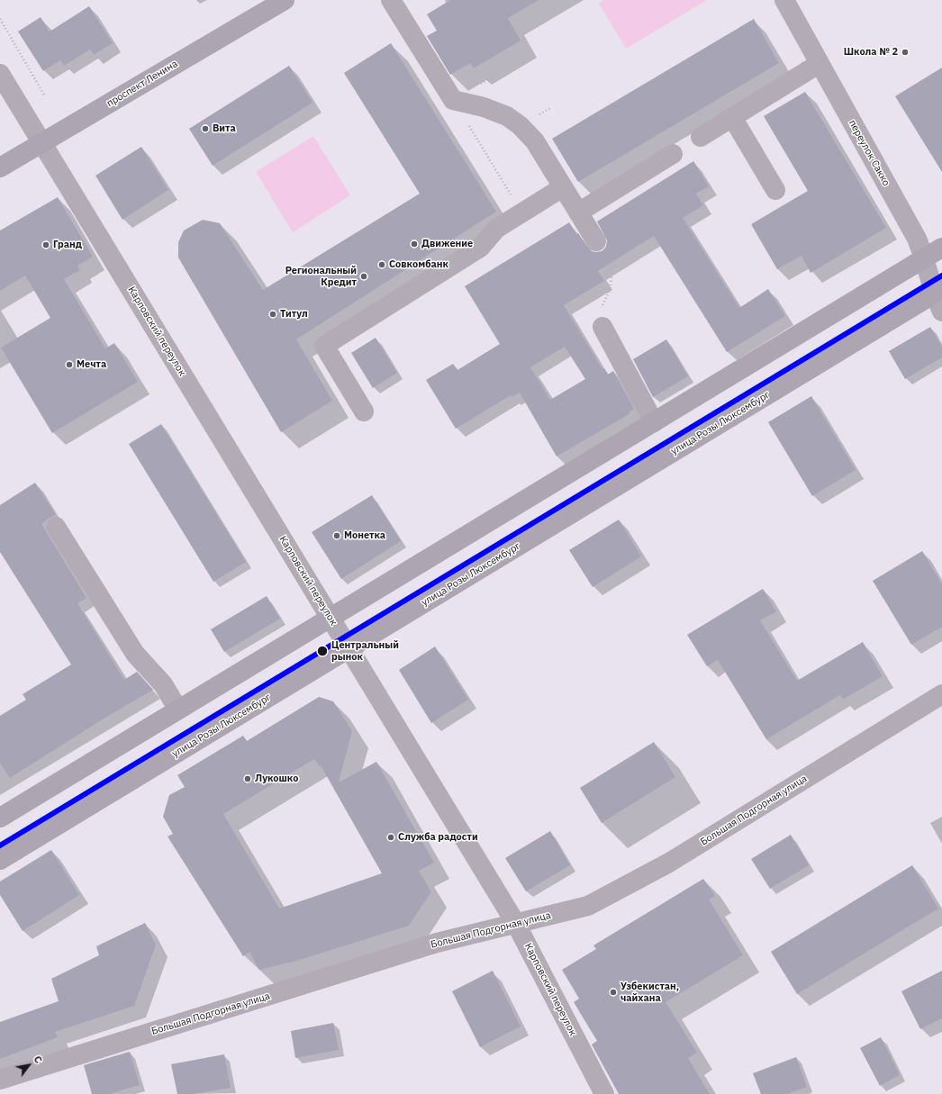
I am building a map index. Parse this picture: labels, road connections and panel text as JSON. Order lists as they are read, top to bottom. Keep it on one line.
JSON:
{"streets":{"main road":["проспект Ленина","улица Розы Люксембург"],"street":["переулок Сакко","Карповский переулок","Большая Подгорная улица"]},"crossings":[["проспект Ленина","Карповский переулок"],["переулок Сакко","улица Розы Люксембург"],["Карповский переулок","улица Розы Люксембург"],["Карповский переулок","Большая Подгорная улица"]],"places":["Школа № 2","Вита","Движение","Гранд","Совкомбанк","Региональный Кредит","Титул","Мечта","Монетка","Центральный рынок","Лукошко","Служба радости","Узбекистан, чайхана"],"north":"top right"}
